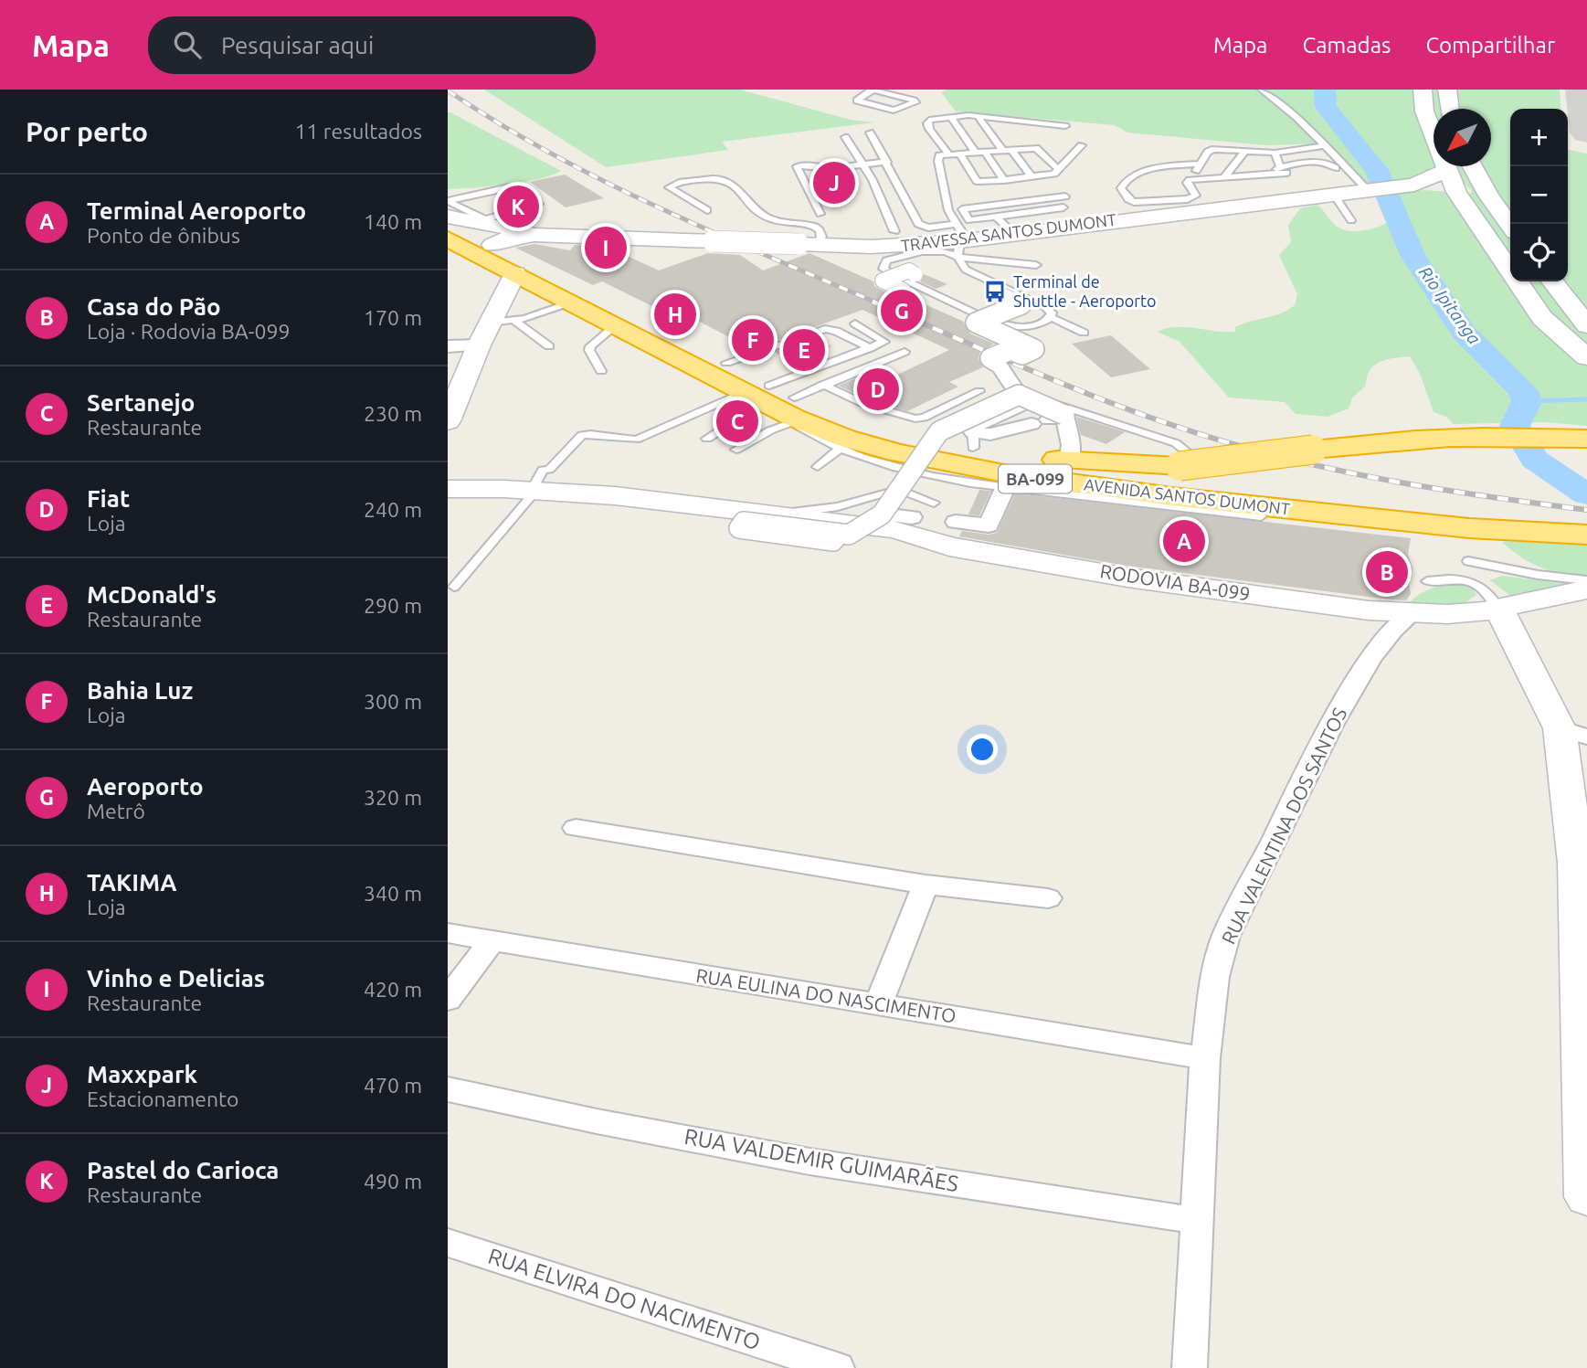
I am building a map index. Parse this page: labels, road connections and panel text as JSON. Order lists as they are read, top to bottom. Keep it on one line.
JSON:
{"streets":{"highway":["BA-099","AVENIDA SANTOS DUMONT"],"main road":["TRAVESSA SANTOS DUMONT","RODOVIA BA-099"],"street":["RUA VALENTINA DOS SANTOS","RUA EULINA DO NASCIMENTO","RUA VALDEMIR GUIMARÃES","RUA ELVIRA DO NACIMENTO"]},"crossings":[["TRAVESSA SANTOS DUMONT","AVENIDA SANTOS DUMONT"],["RODOVIA BA-099","RUA VALENTINA DOS SANTOS"],["RUA VALENTINA DOS SANTOS","RUA EULINA DO NASCIMENTO"],["RUA VALENTINA DOS SANTOS","RUA VALDEMIR GUIMARÃES"]],"water":["Rio Ipitanga"],"places":{"bus stop":["Terminal de Shuttle - Aeroporto"]},"north":"bottom left","page":{"header":"Mapa","search":"Pesquisar aqui","nav":["Mapa","Camadas","Compartilhar"],"heading":["Por perto","11 resultados"],"map_buttons":["+","−"],"pins":["J","K","I","G","H","F","E","D","C","A","B"],"list":[{"mark":"A","name":"Terminal Aeroporto","note":"Ponto de ônibus","value":"140 m"},{"mark":"B","name":"Casa do Pão","note":"Loja · Rodovia BA-099","value":"170 m"},{"mark":"C","name":"Sertanejo","note":"Restaurante","value":"230 m"},{"mark":"D","name":"Fiat","note":"Loja","value":"240 m"},{"mark":"E","name":"McDonald's","note":"Restaurante","value":"290 m"},{"mark":"F","name":"Bahia Luz","note":"Loja","value":"300 m"},{"mark":"G","name":"Aeroporto","note":"Metrô","value":"320 m"},{"mark":"H","name":"TAKIMA","note":"Loja","value":"340 m"},{"mark":"I","name":"Vinho e Delicias","note":"Restaurante","value":"420 m"},{"mark":"J","name":"Maxxpark","note":"Estacionamento","value":"470 m"},{"mark":"K","name":"Pastel do Carioca","note":"Restaurante","value":"490 m"}]}}
